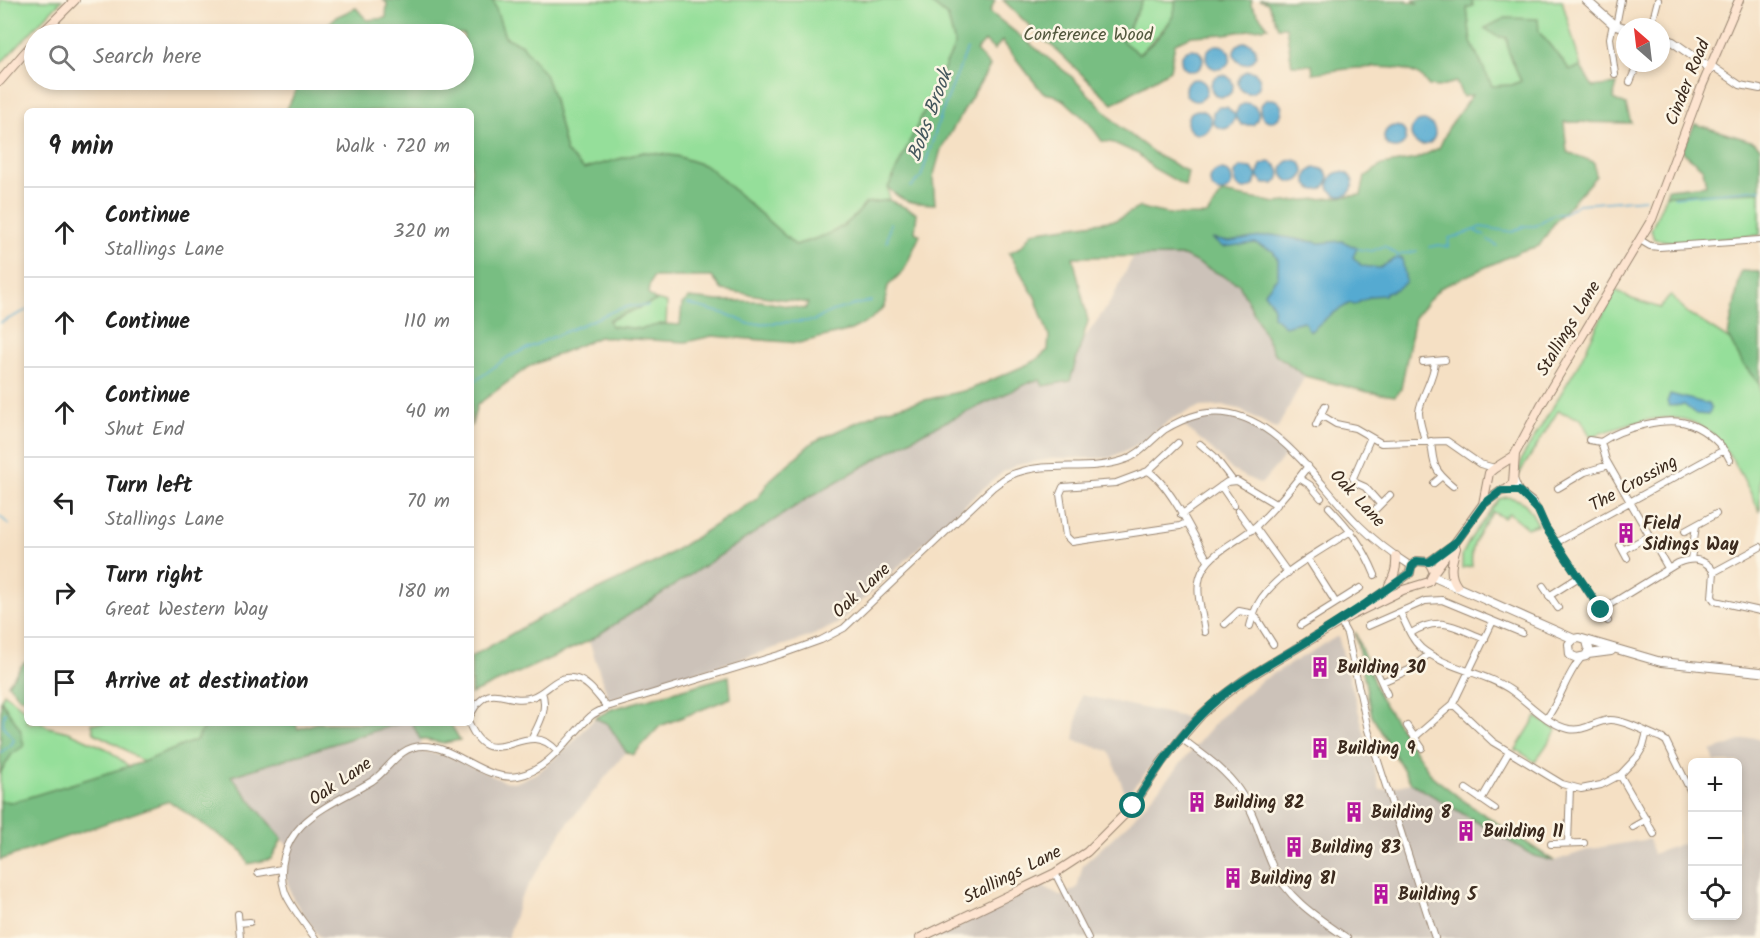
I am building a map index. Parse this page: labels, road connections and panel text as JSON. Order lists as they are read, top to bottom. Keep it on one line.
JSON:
{"streets":{"main road":["Cinder Road","Stallings Lane"],"street":["The Crossing","Oak Lane"]},"crossings":[["Cinder Road","Stallings Lane"]],"water":["Bobs Brook"],"parks":["Conference Wood"],"places":{"building":["Field Sidings Way","Building 30","Building 9","Building 82","Building 8","Building 11","Building 83","Building 81","Building 5"]},"north":"top left","page":{"search":"Search here","heading":["9 min","Walk · 720 m"],"list":[["Continue","Stallings Lane","320 m"],["Continue","110 m"],["Continue","Shut End","40 m"],["Turn left","Stallings Lane","70 m"],["Turn right","Great Western Way","180 m"],"Arrive at destination"],"map_buttons":["+","−"]}}
